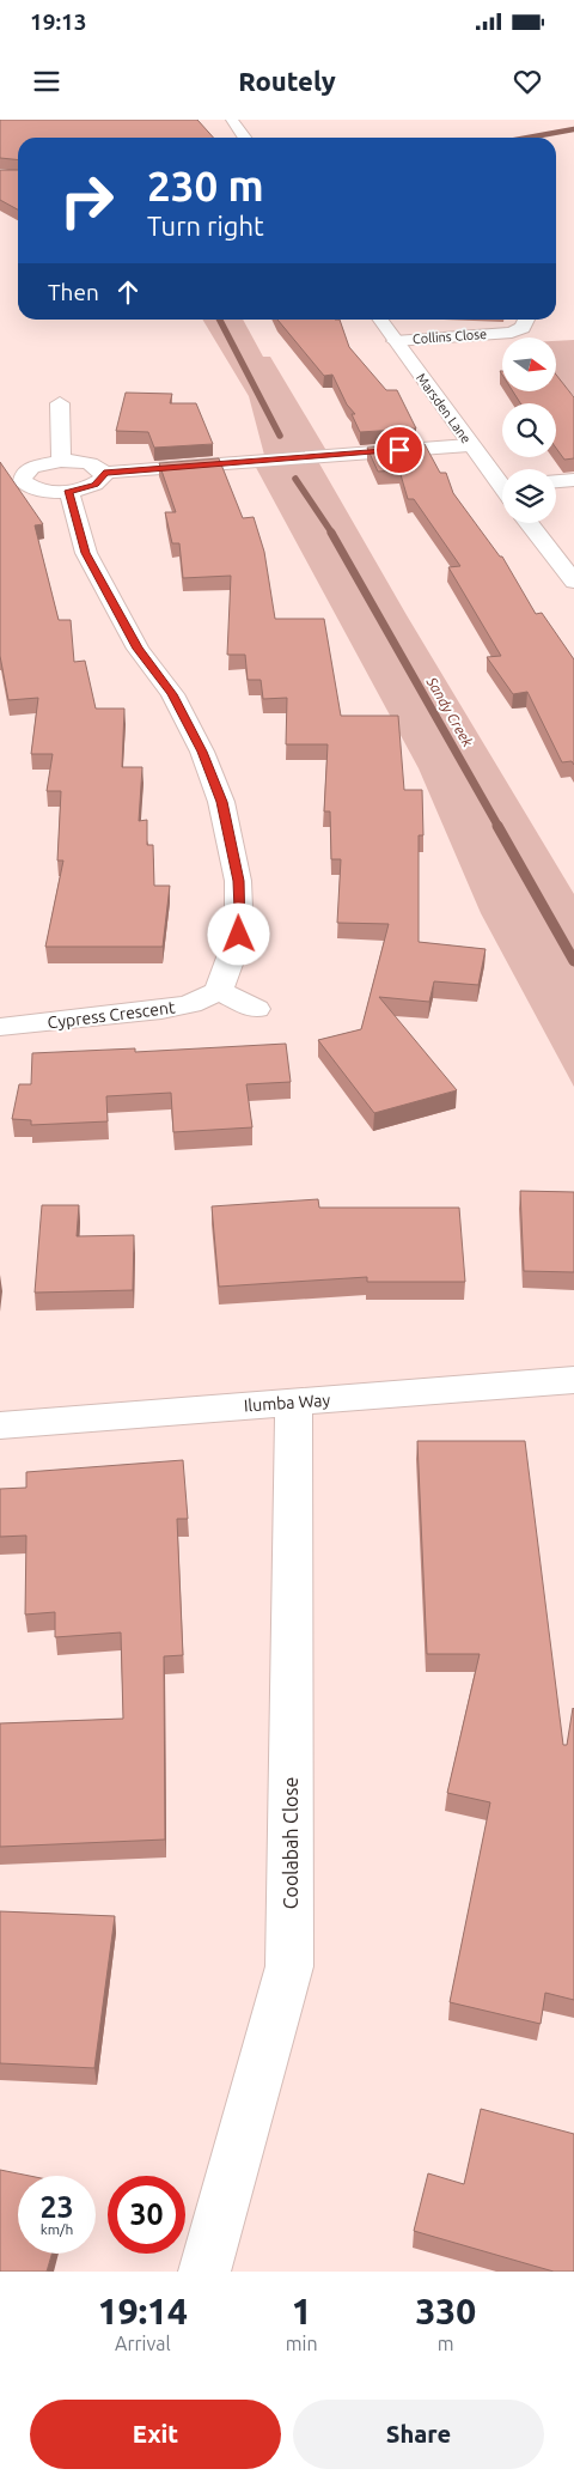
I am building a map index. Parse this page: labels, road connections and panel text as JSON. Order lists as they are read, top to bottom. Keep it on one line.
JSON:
{"streets":{"street":["Collins Close","Marsden Lane","Cypress Crescent","Ilumba Way","Coolabah Close"]},"crossings":[["Collins Close","Marsden Lane"],["Ilumba Way","Coolabah Close"]],"water":["Sandy Creek"],"north":"right","page":{"status":"19:13","header":"Routely","turn":["230 m","Turn right"],"then":"Then","speed":"23 km/h","limit":"30","eta":["19:14","Arrival","1","min","330","m"],"buttons":["Exit","Share"]}}
